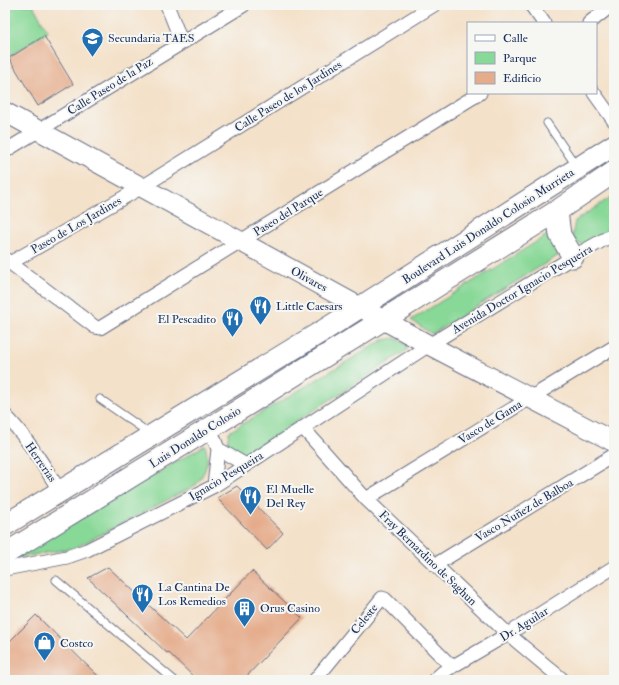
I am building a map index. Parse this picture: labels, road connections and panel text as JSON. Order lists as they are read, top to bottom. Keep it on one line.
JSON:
{"streets":{"main road":["Boulevard Luis Donaldo Colosio Murrieta","Olivares","Luis Donaldo Colosio"],"street":["Calle Paseo de la Paz","Calle Paseo de los Jardines","Paseo del Parque","Paseo de Los Jardines","Avenida Doctor Ignacio Pesqueira","Vasco de Gama","Herrerias","Ignacio Pesqueira","Vasco Nuñez de Balboa","Fray Bernardino de Saghun","Celeste","Dr. Aguilar"]},"crossings":[["Calle Paseo de la Paz","Olivares"],["Calle Paseo de los Jardines","Paseo de Los Jardines"],["Calle Paseo de los Jardines","Olivares"],["Paseo del Parque","Paseo de Los Jardines"],["Paseo del Parque","Olivares"],["Paseo de Los Jardines","Olivares"],["Boulevard Luis Donaldo Colosio Murrieta","Olivares"],["Boulevard Luis Donaldo Colosio Murrieta","Luis Donaldo Colosio"],["Olivares","Avenida Doctor Ignacio Pesqueira"],["Olivares","Vasco de Gama"],["Olivares","Luis Donaldo Colosio"],["Olivares","Ignacio Pesqueira"],["Avenida Doctor Ignacio Pesqueira","Ignacio Pesqueira"],["Vasco de Gama","Fray Bernardino de Saghun"],["Luis Donaldo Colosio","Herrerias"],["Ignacio Pesqueira","Fray Bernardino de Saghun"],["Vasco Nuñez de Balboa","Fray Bernardino de Saghun"],["Fray Bernardino de Saghun","Dr. Aguilar"],["Celeste","Dr. Aguilar"]],"places":{"school or university":["Secundaria TAES"],"restaurant":["Little Caesars","El Pescadito","El Muelle Del Rey","La Cantina De Los Remedios"],"building":["Orus Casino"],"shop":["Costco"]},"legend":["Calle","Parque","Edificio"]}
